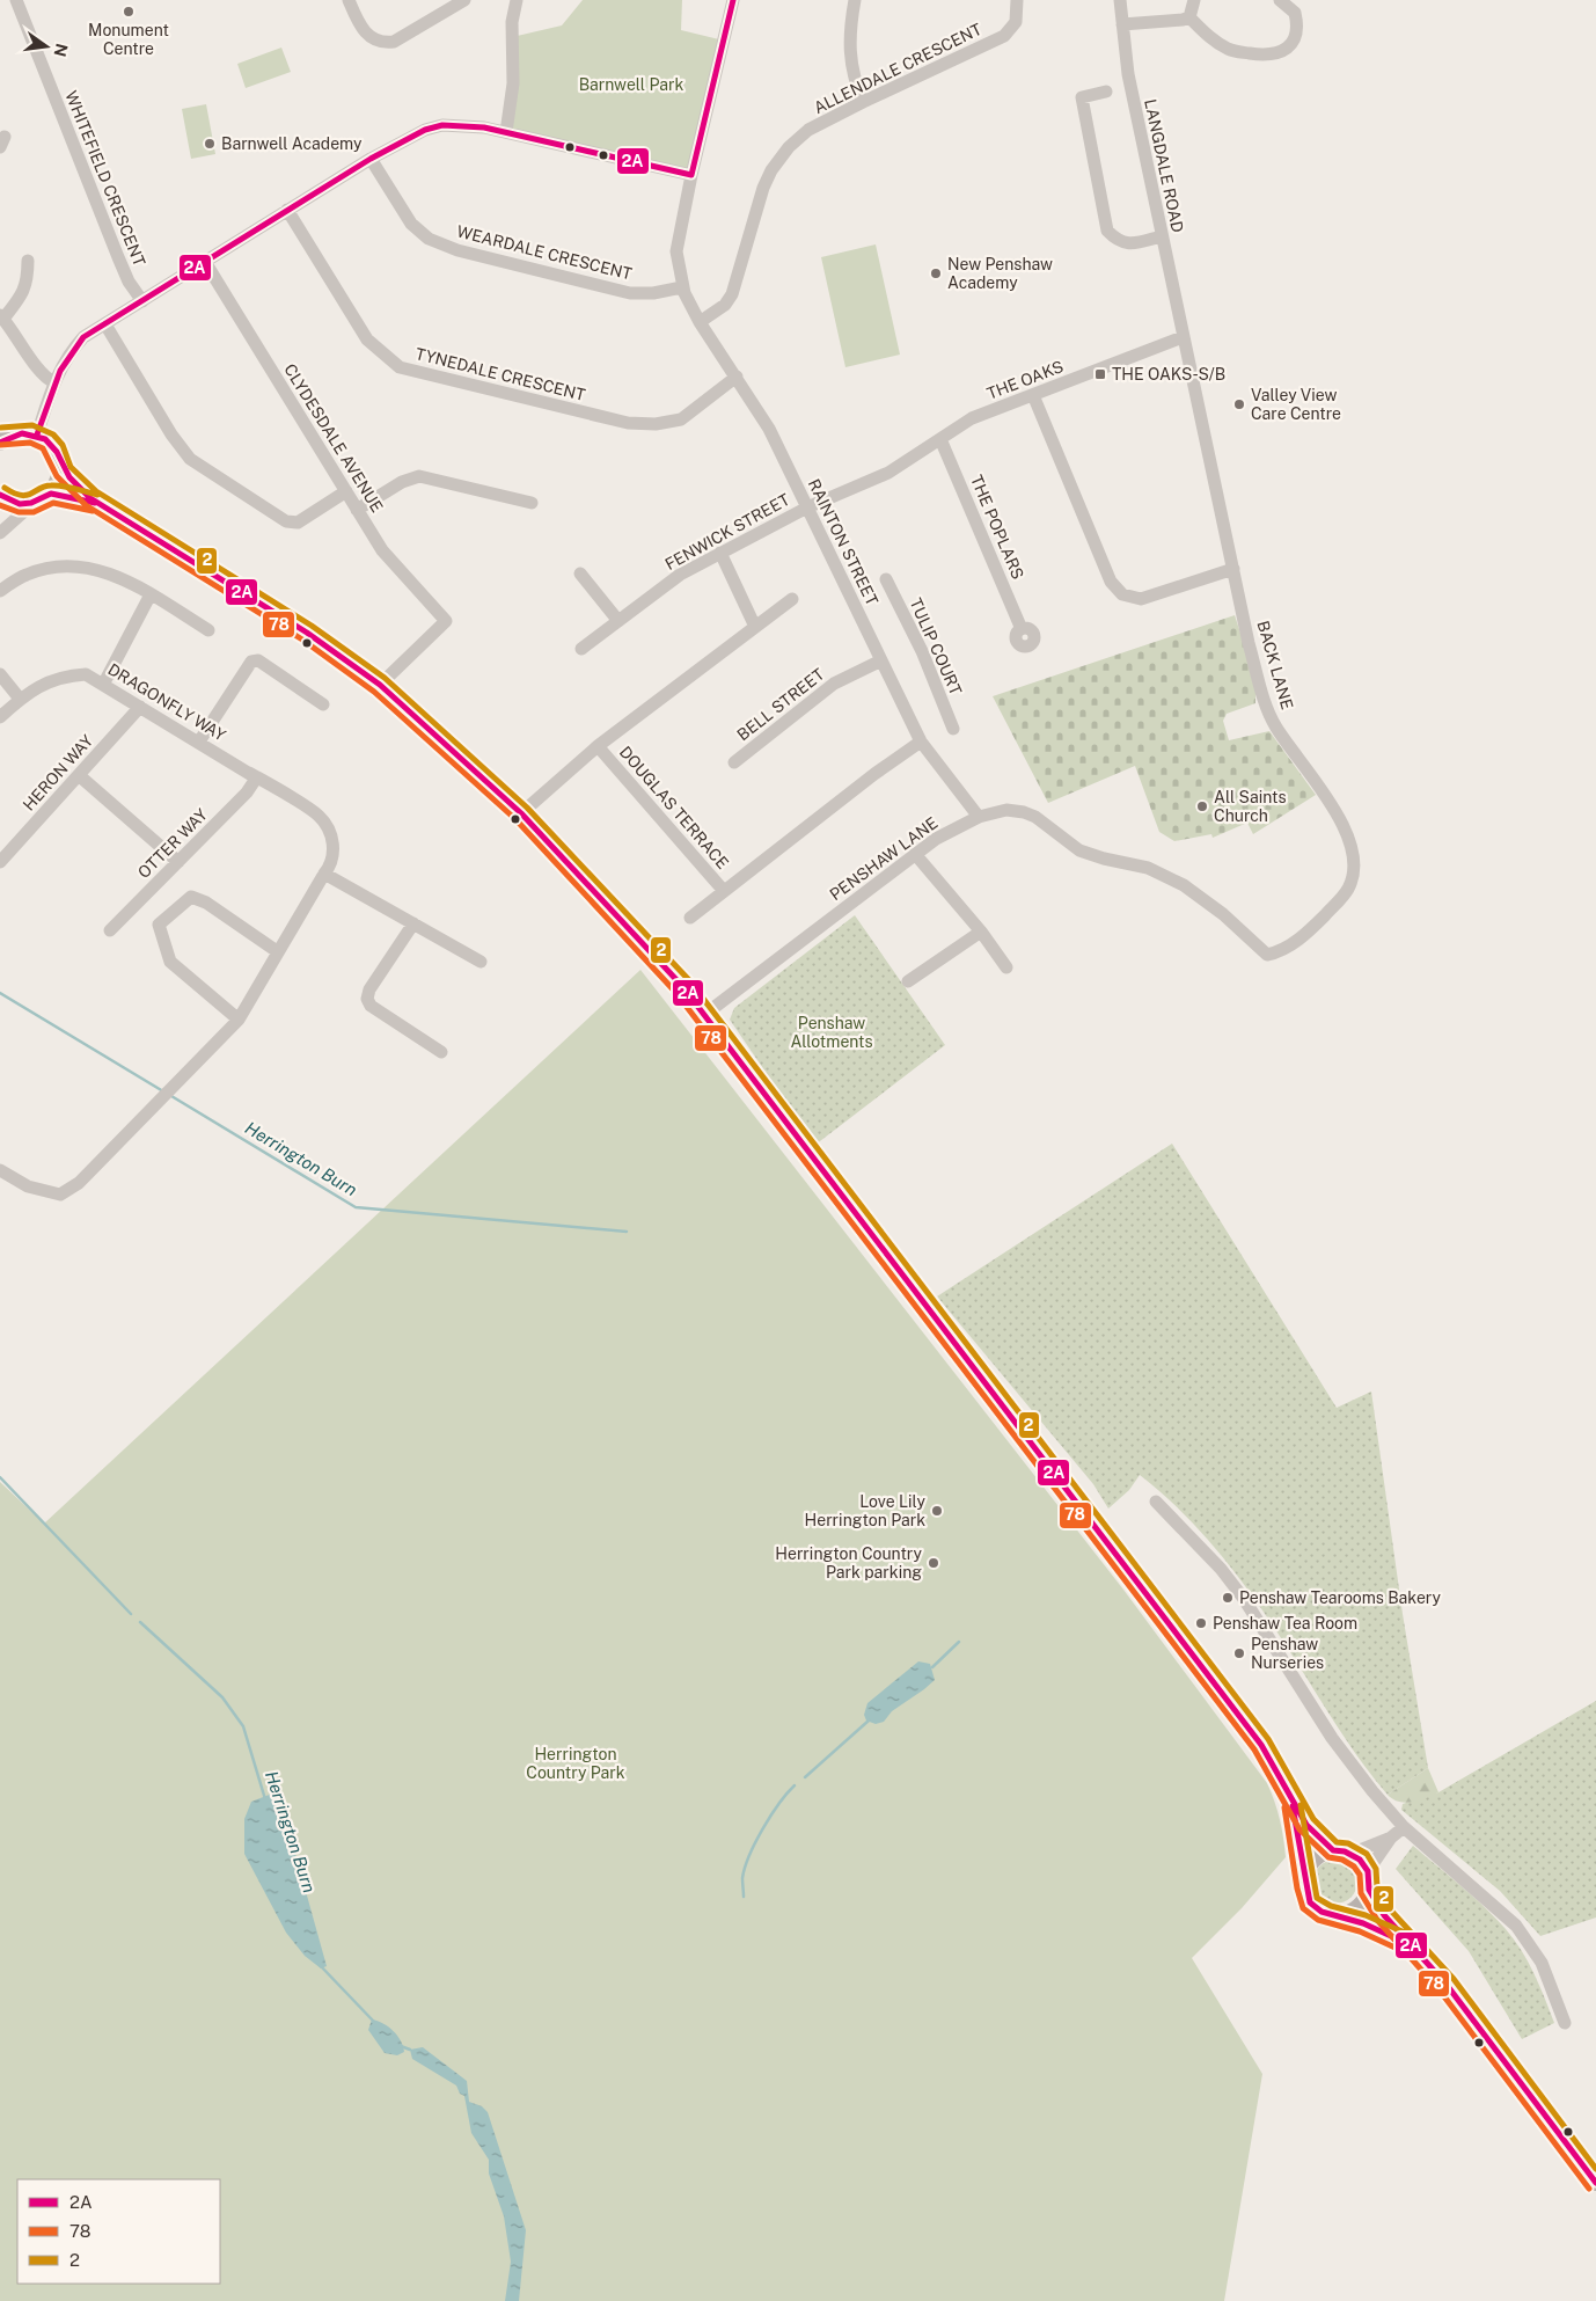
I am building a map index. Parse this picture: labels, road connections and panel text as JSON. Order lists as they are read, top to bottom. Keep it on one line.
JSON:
{"streets":{"street":["ALLENDALE CRESCENT","LANGDALE ROAD","WHITEFIELD CRESCENT","WEARDALE CRESCENT","TYNEDALE CRESCENT","THE OAKS","CLYDESDALE AVENUE","THE POPLARS","FENWICK STREET","RAINTON STREET","TULIP COURT","BACK LANE","DRAGONFLY WAY","BELL STREET","HERON WAY","DOUGLAS TERRACE","OTTER WAY","PENSHAW LANE"]},"crossings":[["LANGDALE ROAD","THE OAKS"],["LANGDALE ROAD","BACK LANE"],["TYNEDALE CRESCENT","RAINTON STREET"],["THE OAKS","THE POPLARS"],["THE OAKS","FENWICK STREET"],["THE OAKS","BACK LANE"],["FENWICK STREET","RAINTON STREET"],["RAINTON STREET","BELL STREET"],["RAINTON STREET","PENSHAW LANE"],["BACK LANE","PENSHAW LANE"],["DRAGONFLY WAY","HERON WAY"],["DRAGONFLY WAY","OTTER WAY"]],"water":["Herrington Burn"],"parks":["Barnwell Park","Penshaw Allotments","Herrington Country Park"],"places":{"other":["Monument Centre","Barnwell Academy","New Penshaw Academy","Valley View Care Centre","All Saints Church","Love Lily Herrington Park","Herrington Country Park parking","Penshaw Tearooms Bakery","Penshaw Tea Room","Penshaw Nurseries"],"transit":["THE OAKS-S/B"]},"lines":["transit line 2A","transit line 2","transit line 78"],"legend":["2A","78","2"],"north":"right"}
